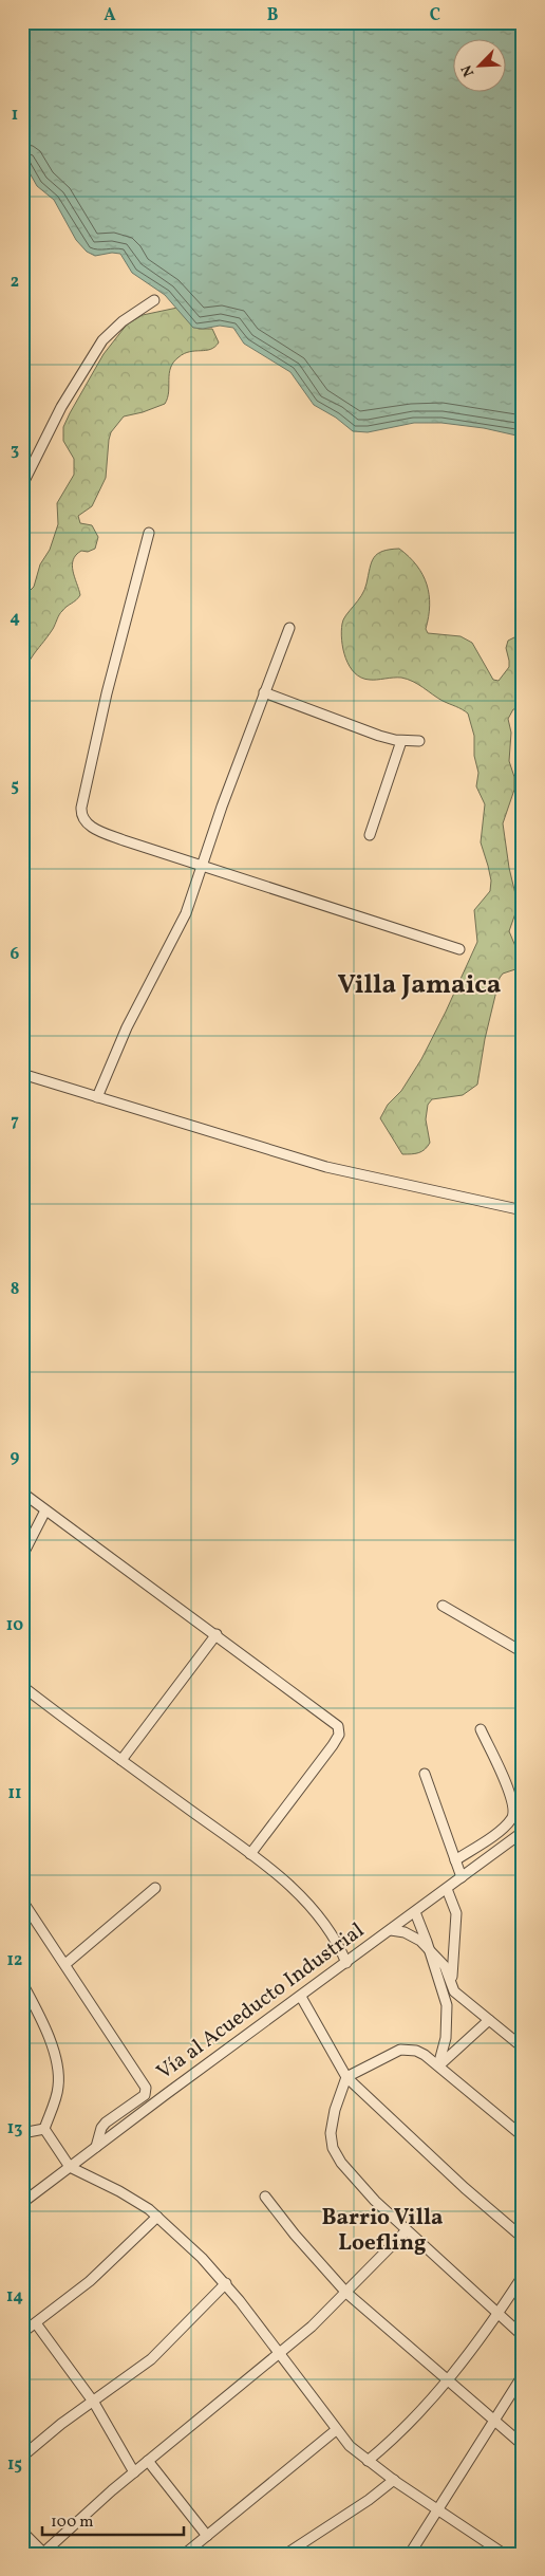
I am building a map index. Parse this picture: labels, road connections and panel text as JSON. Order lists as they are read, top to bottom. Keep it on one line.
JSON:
{"streets":{"street":["Vía al Acueducto Industrial"]},"districts":["Villa Jamaica","Barrio Villa Loefling"],"scale_bar":"100 m","north":"bottom left","grid":{"columns":["A","B","C"],"rows":["1","2","3","4","5","6","7","8","9","10","11","12","13","14","15"]}}
